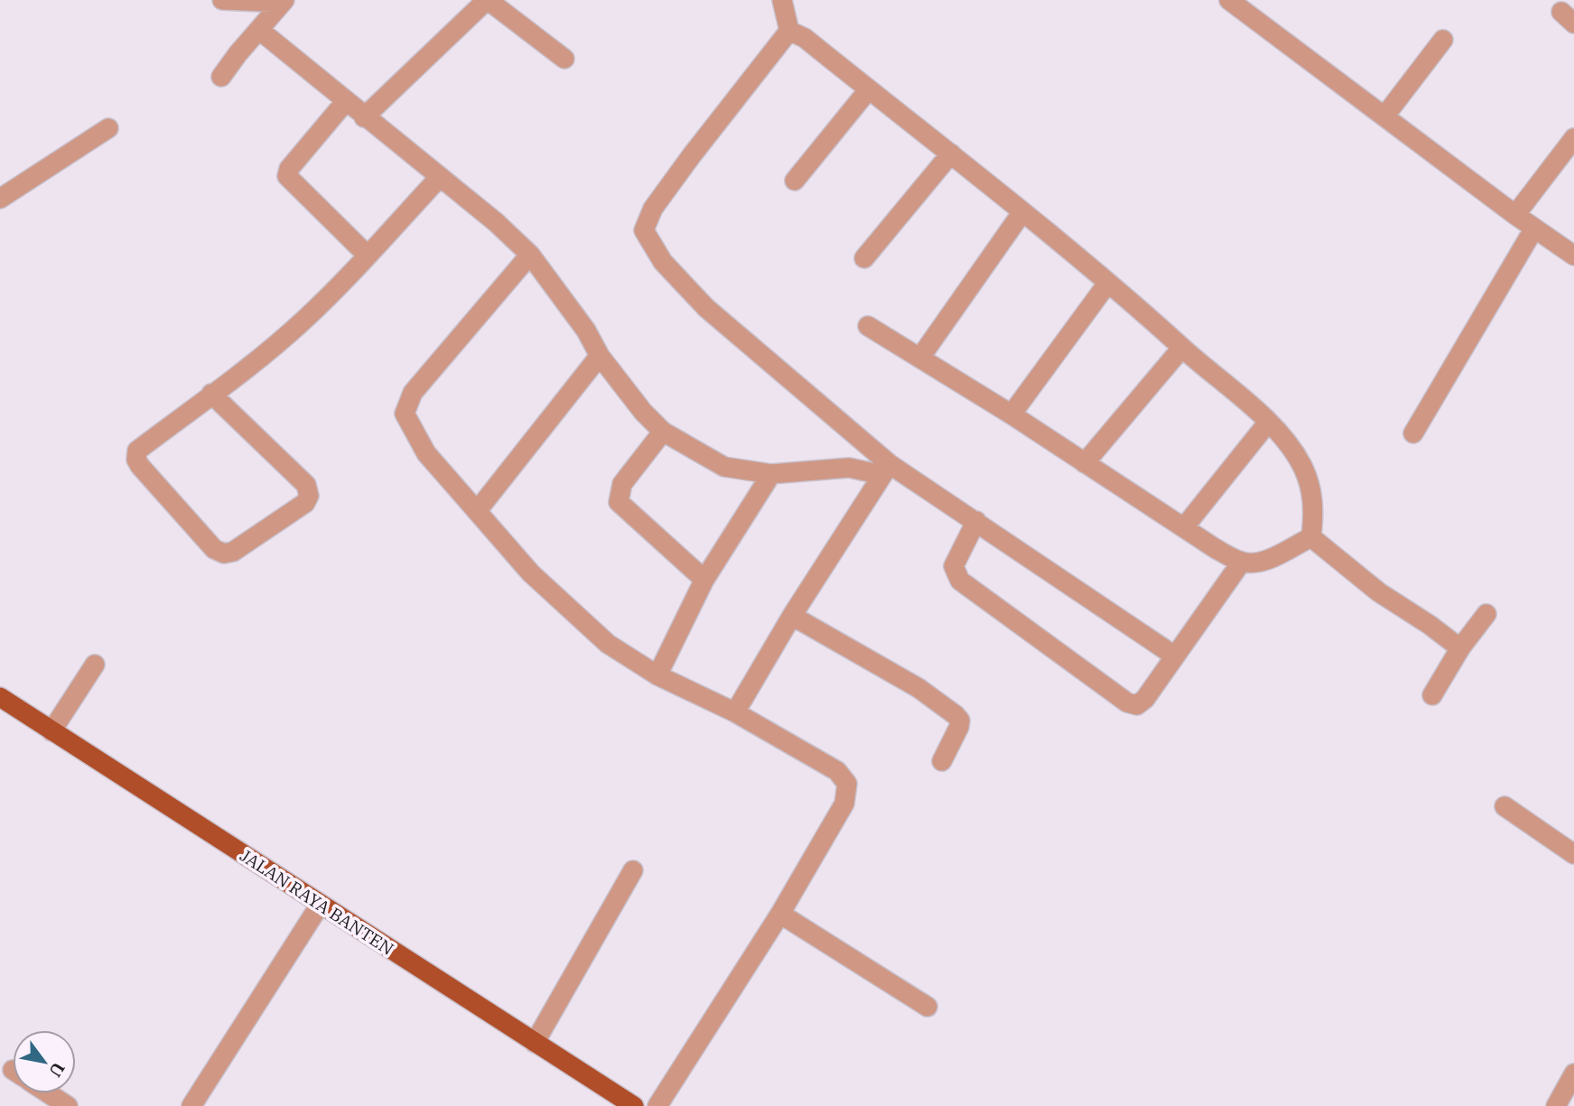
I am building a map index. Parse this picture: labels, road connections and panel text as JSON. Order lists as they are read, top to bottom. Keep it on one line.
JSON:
{"streets":{"main road":["JALAN RAYA BANTEN"]},"north":"bottom right"}
